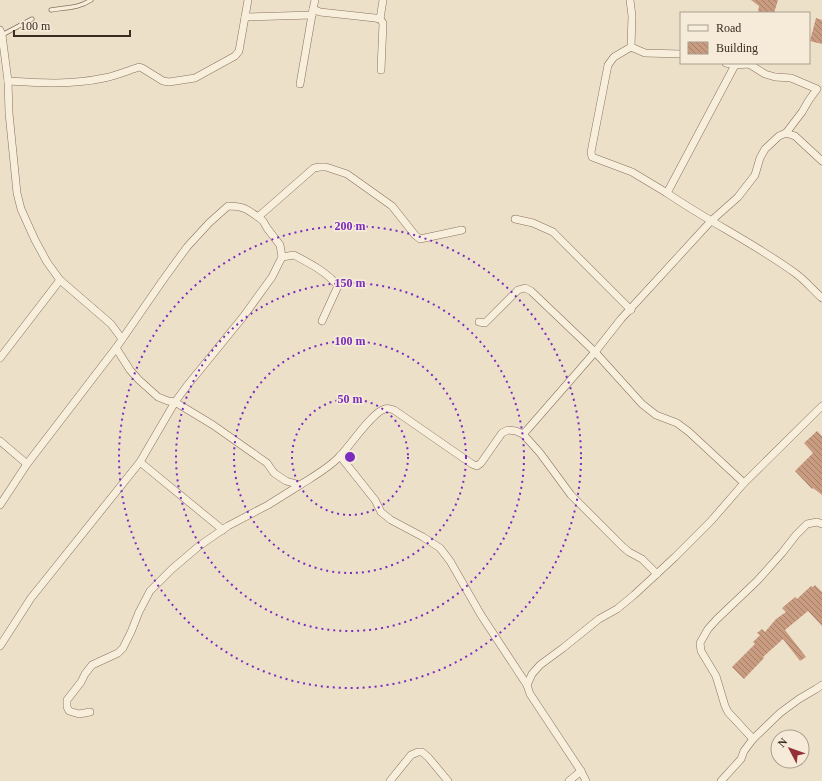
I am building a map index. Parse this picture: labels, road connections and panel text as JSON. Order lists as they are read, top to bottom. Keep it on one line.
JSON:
{"legend":["Road","Building"],"scale_bar":"100 m","north":"top left","rings":["200 m","150 m","100 m","50 m"]}
